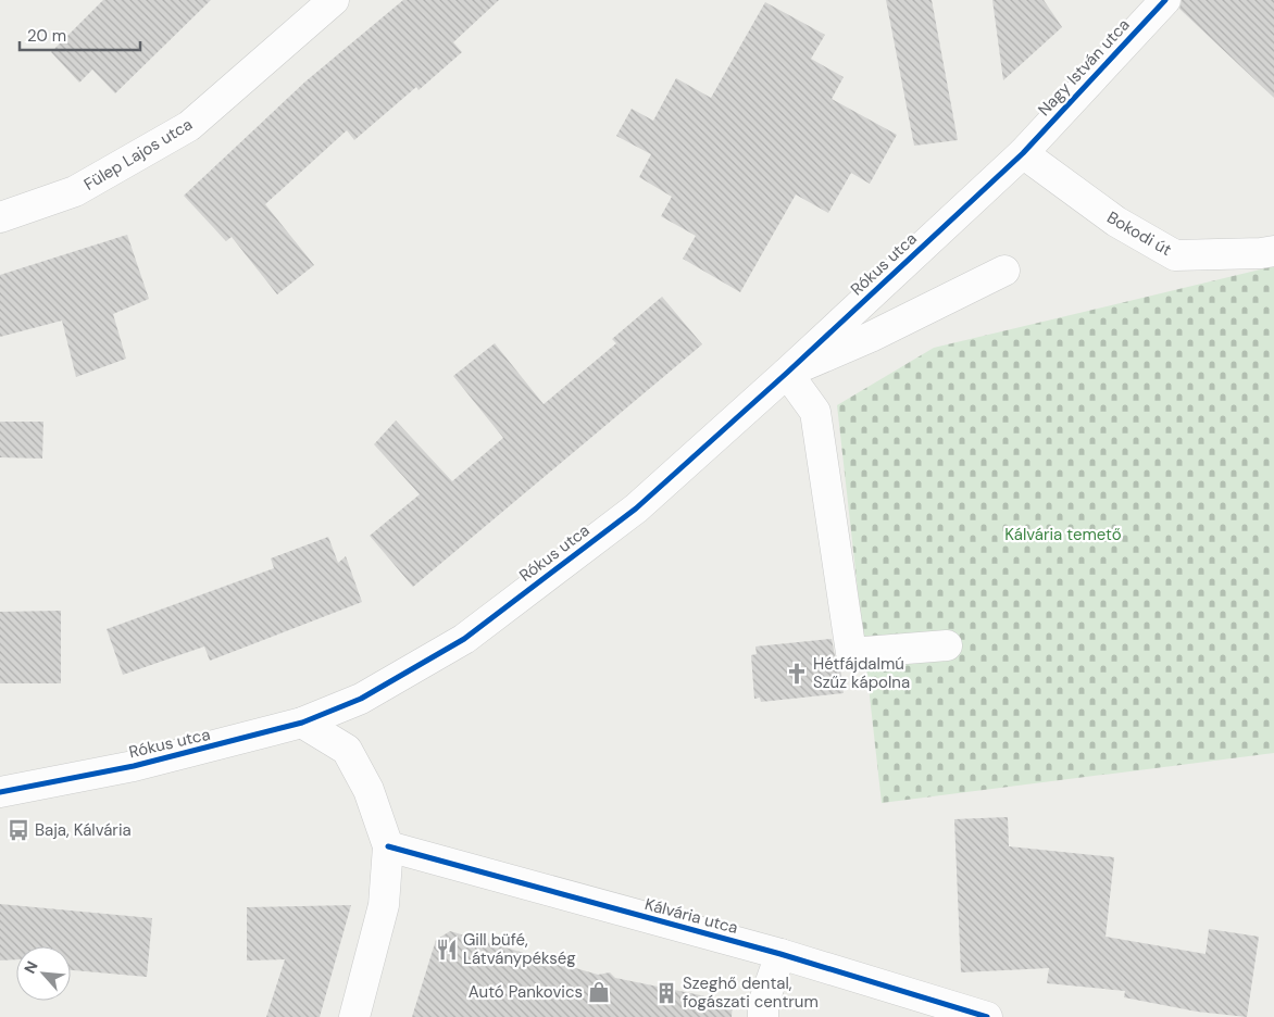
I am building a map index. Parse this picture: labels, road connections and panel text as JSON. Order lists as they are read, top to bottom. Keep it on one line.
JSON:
{"streets":{"street":["Nagy István utca","Fülep Lajos utca","Bokodi út","Rókus utca","Kálvária utca"]},"crossings":[["Nagy István utca","Bokodi út"],["Nagy István utca","Rókus utca"],["Bokodi út","Rókus utca"]],"parks":["Kálvária temető"],"places":{"church":["Hétfájdalmú Szűz kápolna"],"bus stop":["Baja, Kálvária"],"restaurant":["Gill büfé, Látványpékség"],"shop":["Autó Pankovics"],"building":["Szeghő dental, fogászati centrum"]},"scale_bar":"20 m","north":"top left"}
